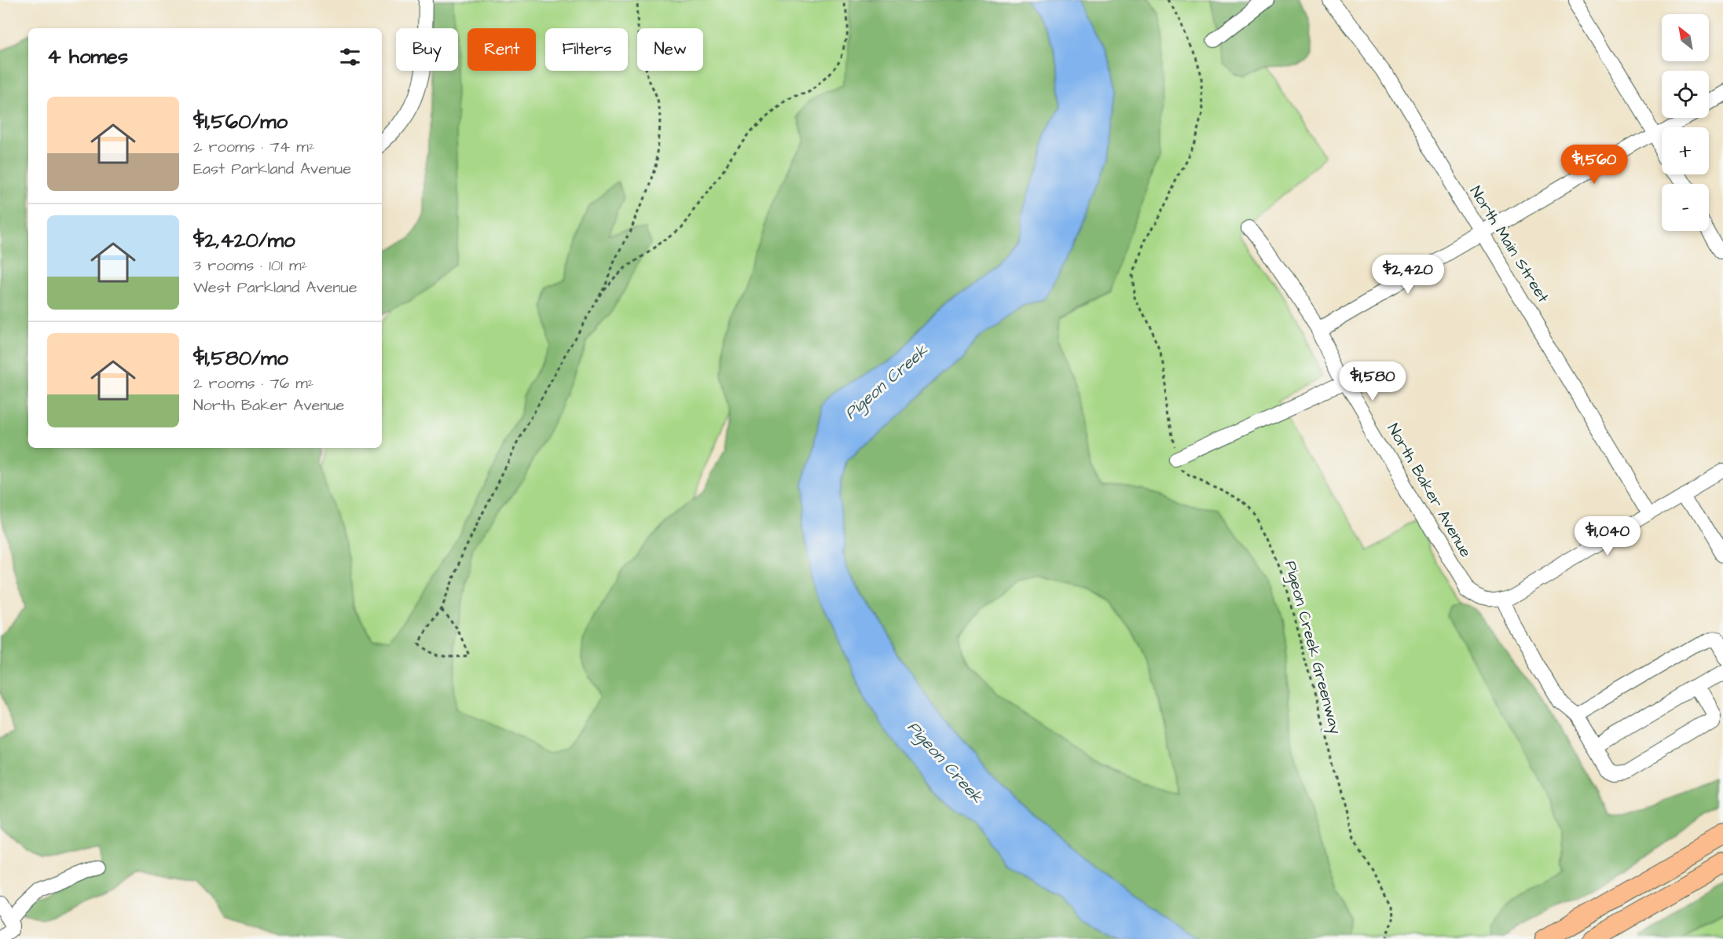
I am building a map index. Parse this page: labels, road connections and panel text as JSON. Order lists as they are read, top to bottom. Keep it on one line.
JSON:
{"streets":{"street":["North Main Street","North Baker Avenue"],"path":["Pigeon Creek Greenway"]},"water":["Pigeon Creek"],"north":"top left","page":{"map_buttons":["+","−"],"chip":["Buy","Rent","Filters","New"],"heading":"4 homes","list":[{"name":"$1,560/mo","note":"2 rooms · 74 m² · East Parkland Avenue"},{"name":"$2,420/mo","note":"3 rooms · 101 m² · West Parkland Avenue"},{"name":"$1,580/mo","note":"2 rooms · 76 m² · North Baker Avenue"}],"price":["$1,560","$2,420","$1,580","$1,040"]}}
